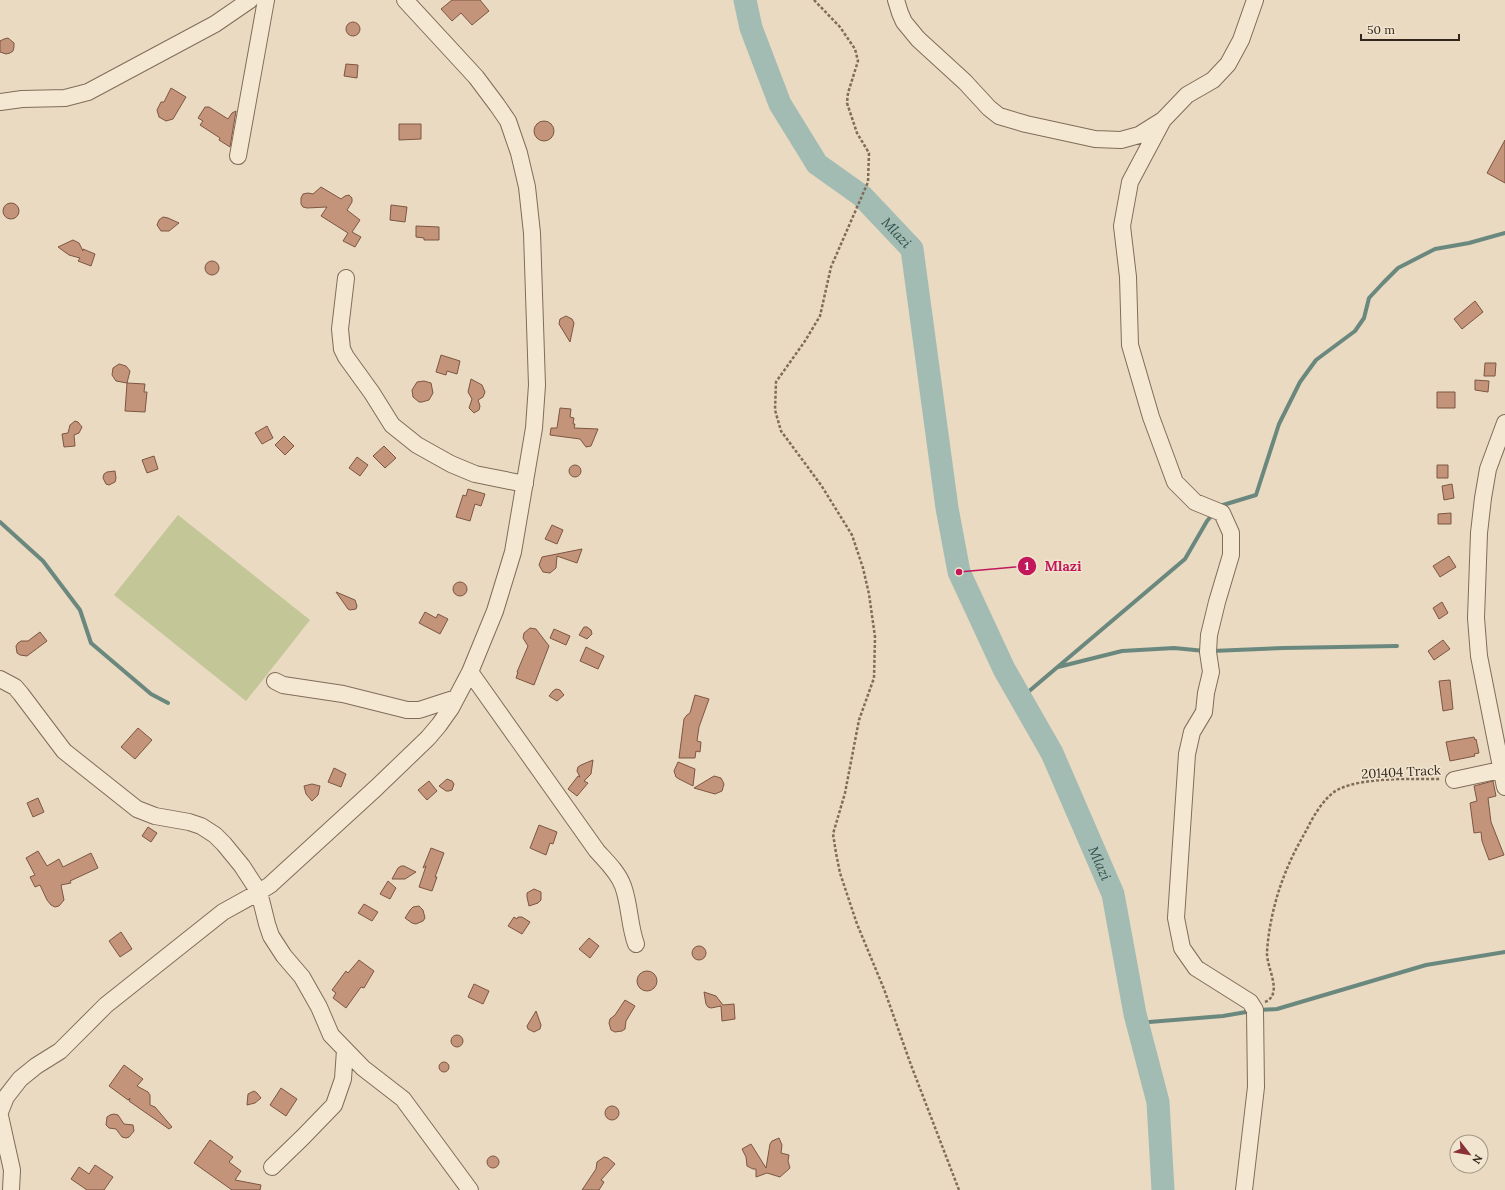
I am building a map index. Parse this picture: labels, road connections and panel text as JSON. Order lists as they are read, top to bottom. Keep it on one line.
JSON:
{"streets":{"path":["201404 Track"]},"water":["Mlazi"],"places":["Mlazi"],"scale_bar":"50 m","north":"bottom right"}
